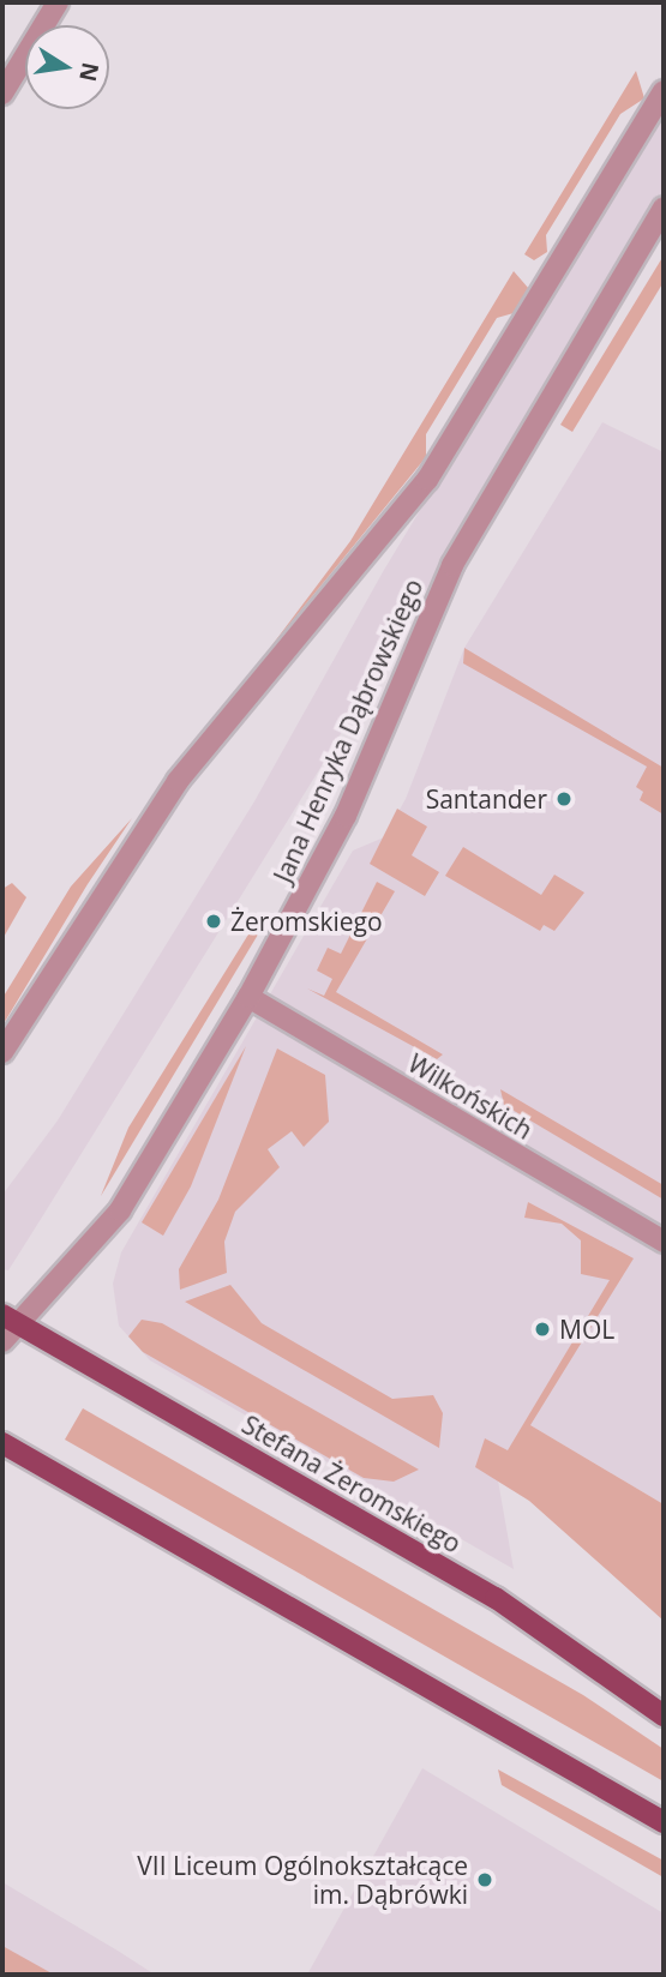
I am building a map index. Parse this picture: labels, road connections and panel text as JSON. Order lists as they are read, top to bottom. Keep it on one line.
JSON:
{"streets":{"main road":["Stefana Żeromskiego"],"street":["Jana Henryka Dąbrowskiego","Wilkońskich"]},"crossings":[["Jana Henryka Dąbrowskiego","Wilkońskich"],["Jana Henryka Dąbrowskiego","Stefana Żeromskiego"]],"places":["Santander","Żeromskiego","MOL","VII Liceum Ogólnokształcące im. Dąbrówki"],"north":"right"}
